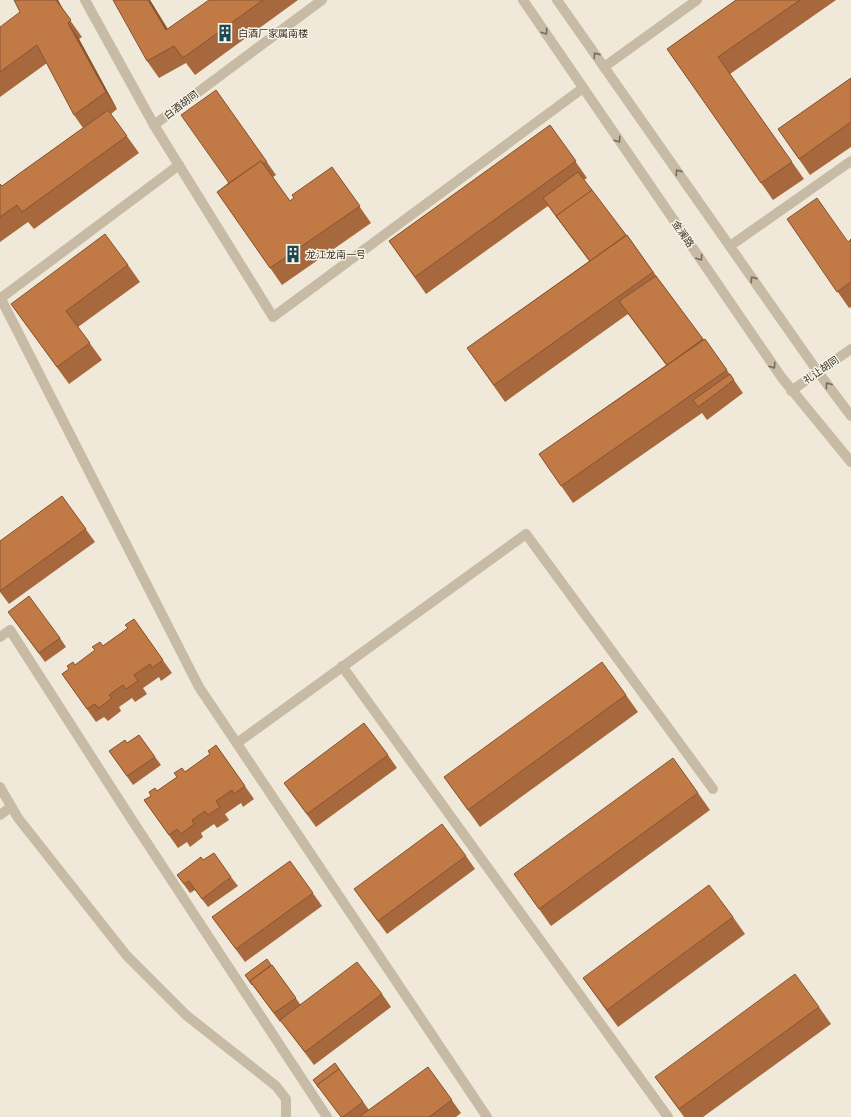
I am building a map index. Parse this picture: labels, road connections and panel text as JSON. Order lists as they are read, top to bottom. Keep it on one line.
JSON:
{"streets":{"street":["白酒胡同","金澜路","礼让胡同"]},"crossings":[["金澜路","礼让胡同"]],"places":{"building":["白酒厂家属南楼","龙江龙南一号"]}}
